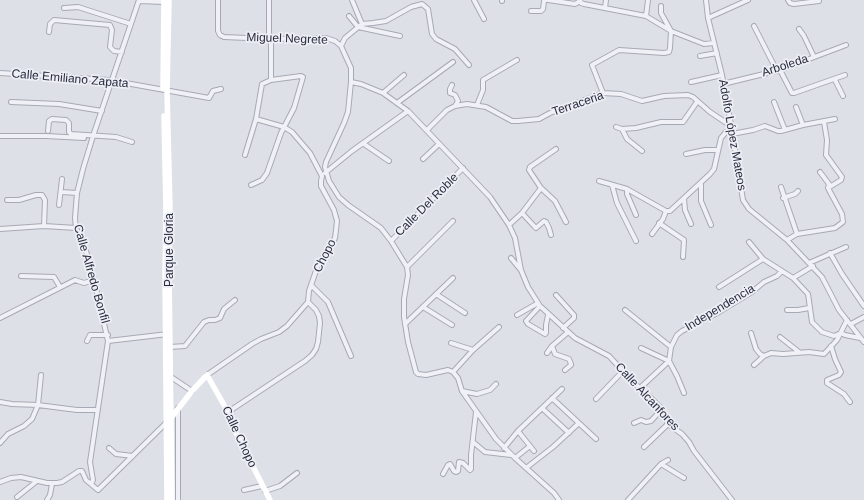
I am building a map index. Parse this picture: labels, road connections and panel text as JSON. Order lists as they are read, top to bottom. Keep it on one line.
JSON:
{"streets":{"main road":["Parque Gloria","Calle Chopo"],"street":["Miguel Negrete","Arboleda","Calle Emiliano Zapata","Terraceria","Adolfo López Mateos","Calle Del Roble","Chopo","Calle Alfredo Bonfil","Independencia","Calle Alcanfores"]},"crossings":[["Arboleda","Adolfo López Mateos"],["Calle Emiliano Zapata","Parque Gloria"],["Calle Emiliano Zapata","Calle Alfredo Bonfil"],["Terraceria","Adolfo López Mateos"],["Calle Del Roble","Calle Alcanfores"],["Chopo","Calle Chopo"]]}
